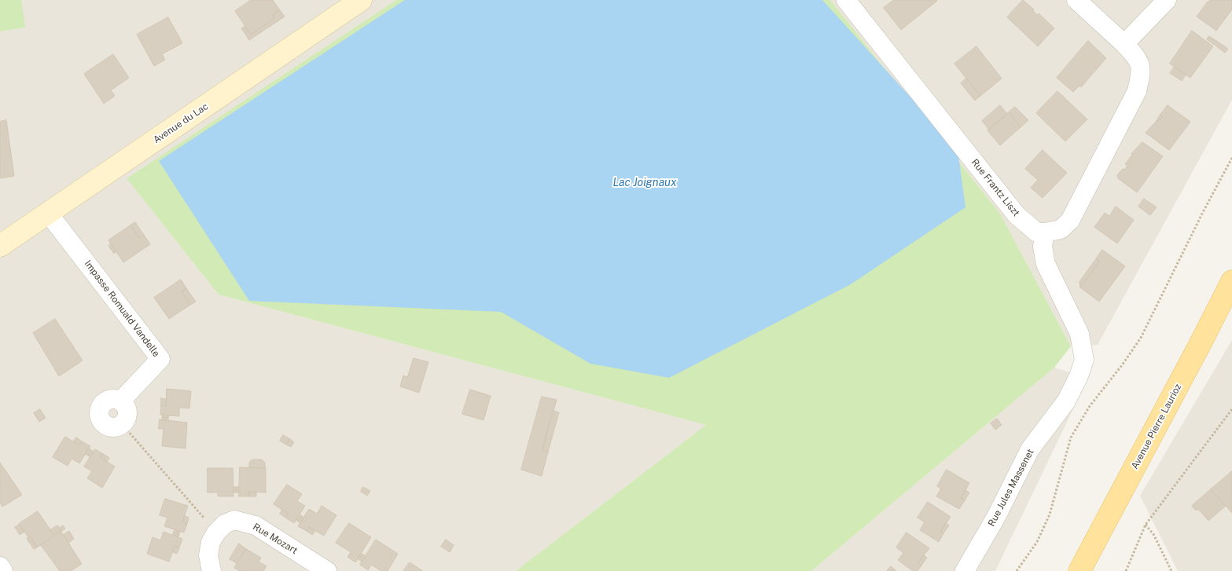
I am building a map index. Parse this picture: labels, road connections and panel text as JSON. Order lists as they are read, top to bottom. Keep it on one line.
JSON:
{"streets":{"main road":["Avenue du Lac","Avenue Pierre Laurioz"],"street":["Rue Frantz Liszt","Impasse Romuald Vandelle","Rue Jules Massenet","Rue Mozart"]},"crossings":[["Avenue du Lac","Impasse Romuald Vandelle"],["Rue Frantz Liszt","Rue Jules Massenet"]],"water":["Lac Joignaux"]}
